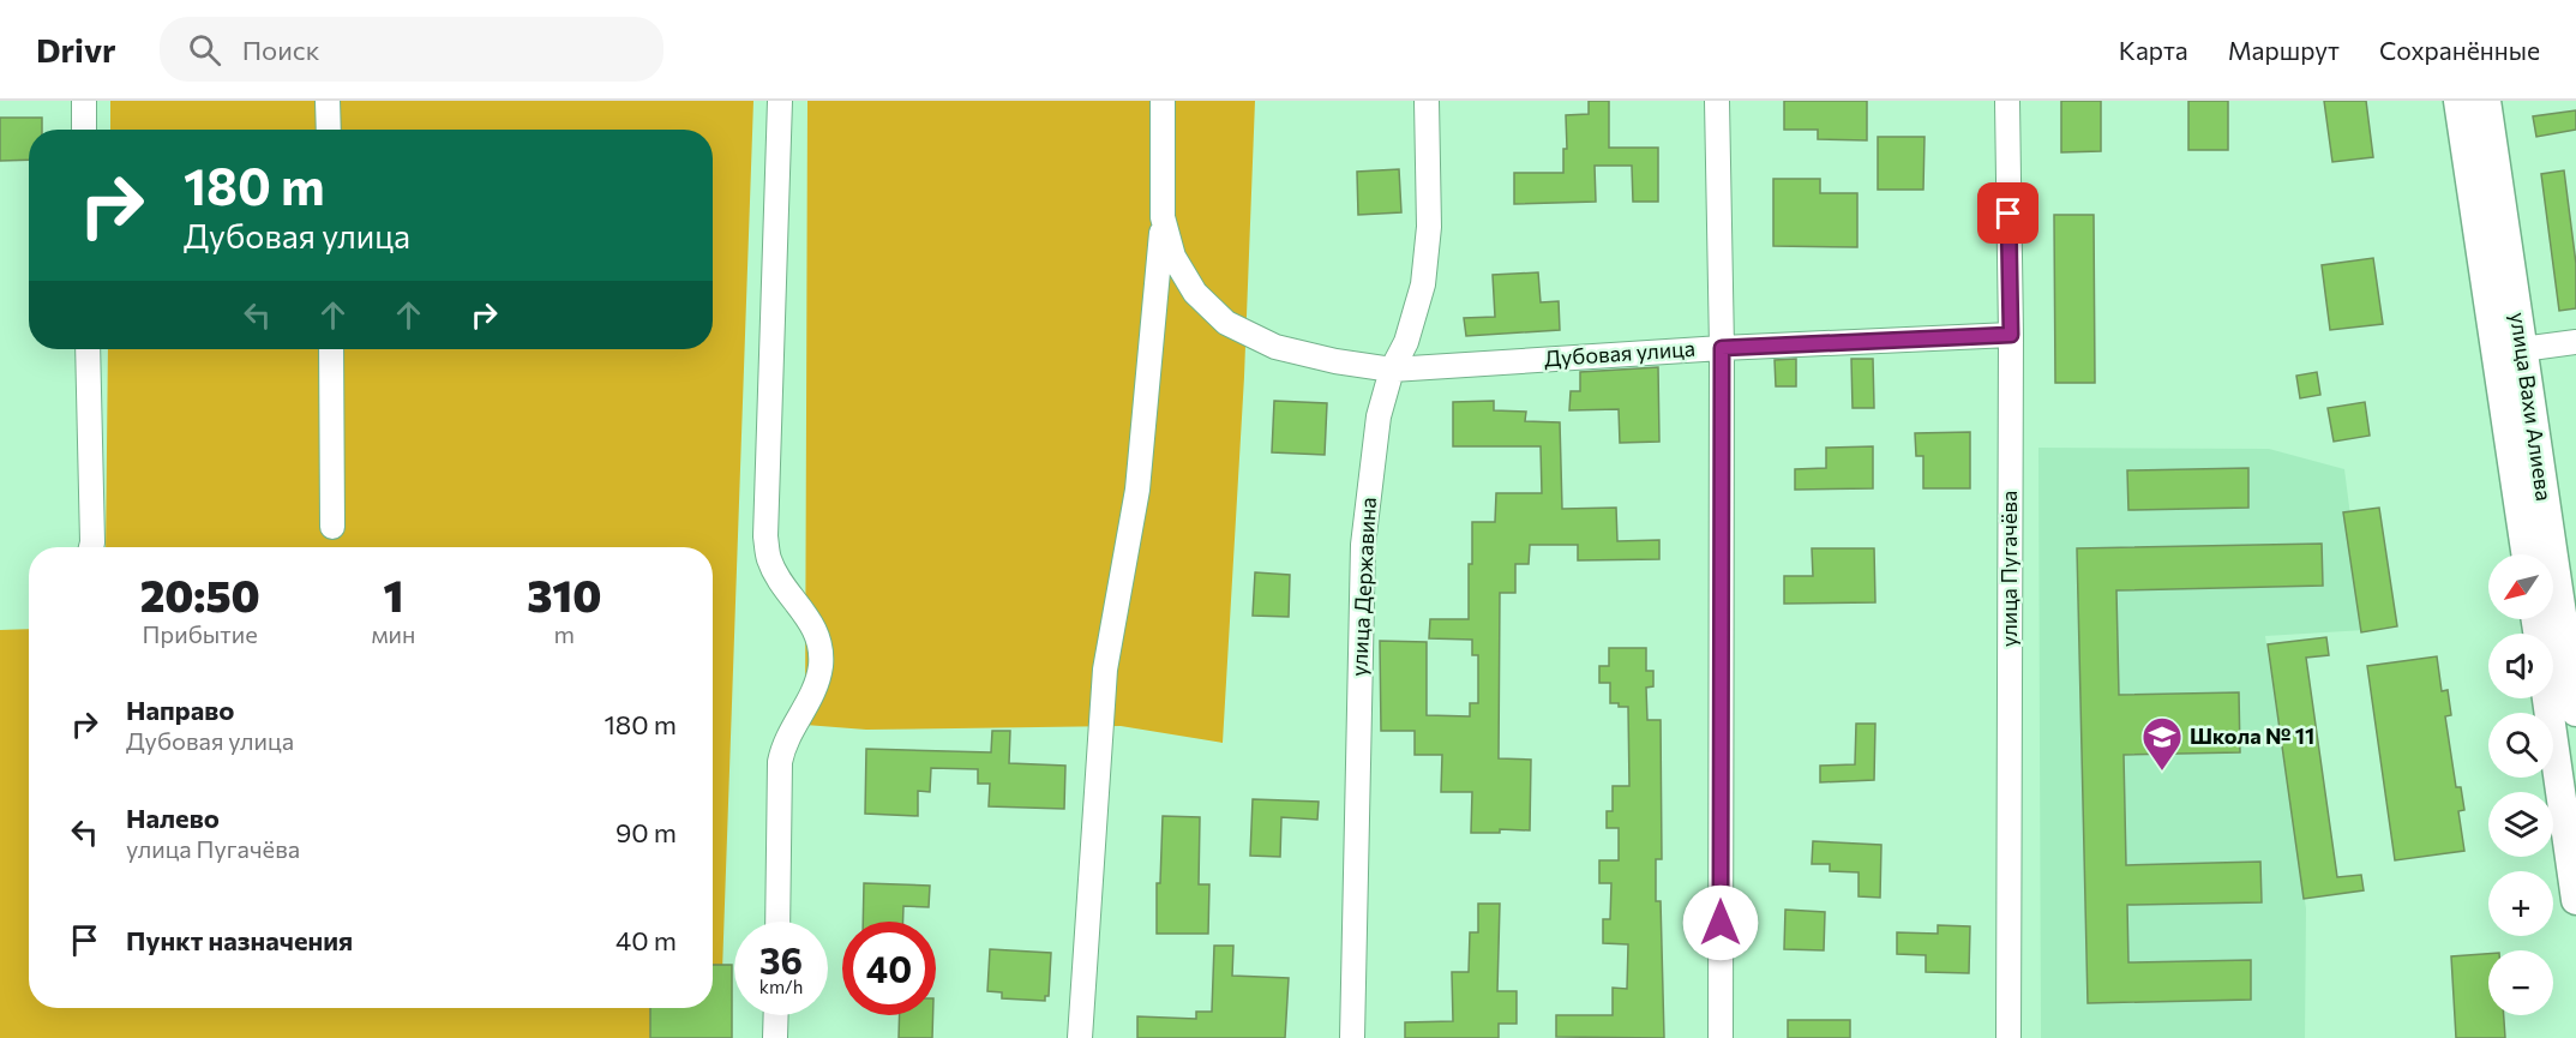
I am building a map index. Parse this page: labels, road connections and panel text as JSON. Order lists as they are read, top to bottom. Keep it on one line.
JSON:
{"streets":{"main road":["улица Вахи Алиева"],"street":["Дубовая улица","улица Пугачёва","улица Державина"]},"crossings":[["Дубовая улица","улица Пугачёва"],["Дубовая улица","улица Державина"]],"places":{"school or university":["Школа № 11"]},"north":"bottom left","page":{"header":"Drivr","search":"Поиск","nav":["Карта","Маршрут","Сохранённые"],"turn":["180 m","Дубовая улица"],"eta":["20:50","Прибытие","1","мин","310","m"],"map_buttons":["+","−"],"list":[{"name":"Направо","note":"Дубовая улица","value":"180 m"},{"name":"Налево","note":"улица Пугачёва","value":"90 m"},{"name":"Пункт назначения","value":"40 m"}],"speed":"36 km/h","limit":"40"}}
